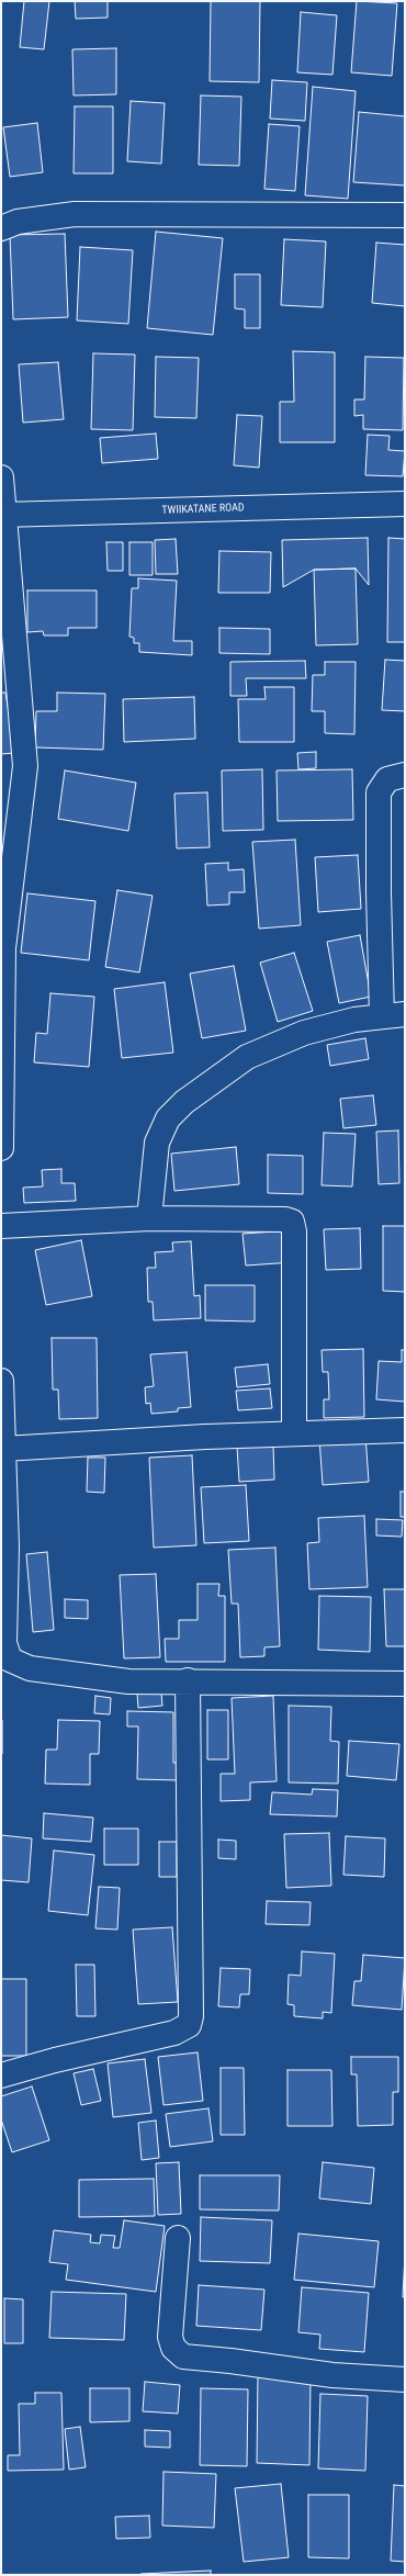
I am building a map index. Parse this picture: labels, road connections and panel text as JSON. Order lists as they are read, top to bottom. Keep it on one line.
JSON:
{"streets":{"street":["TWIIKATANE ROAD"]}}
